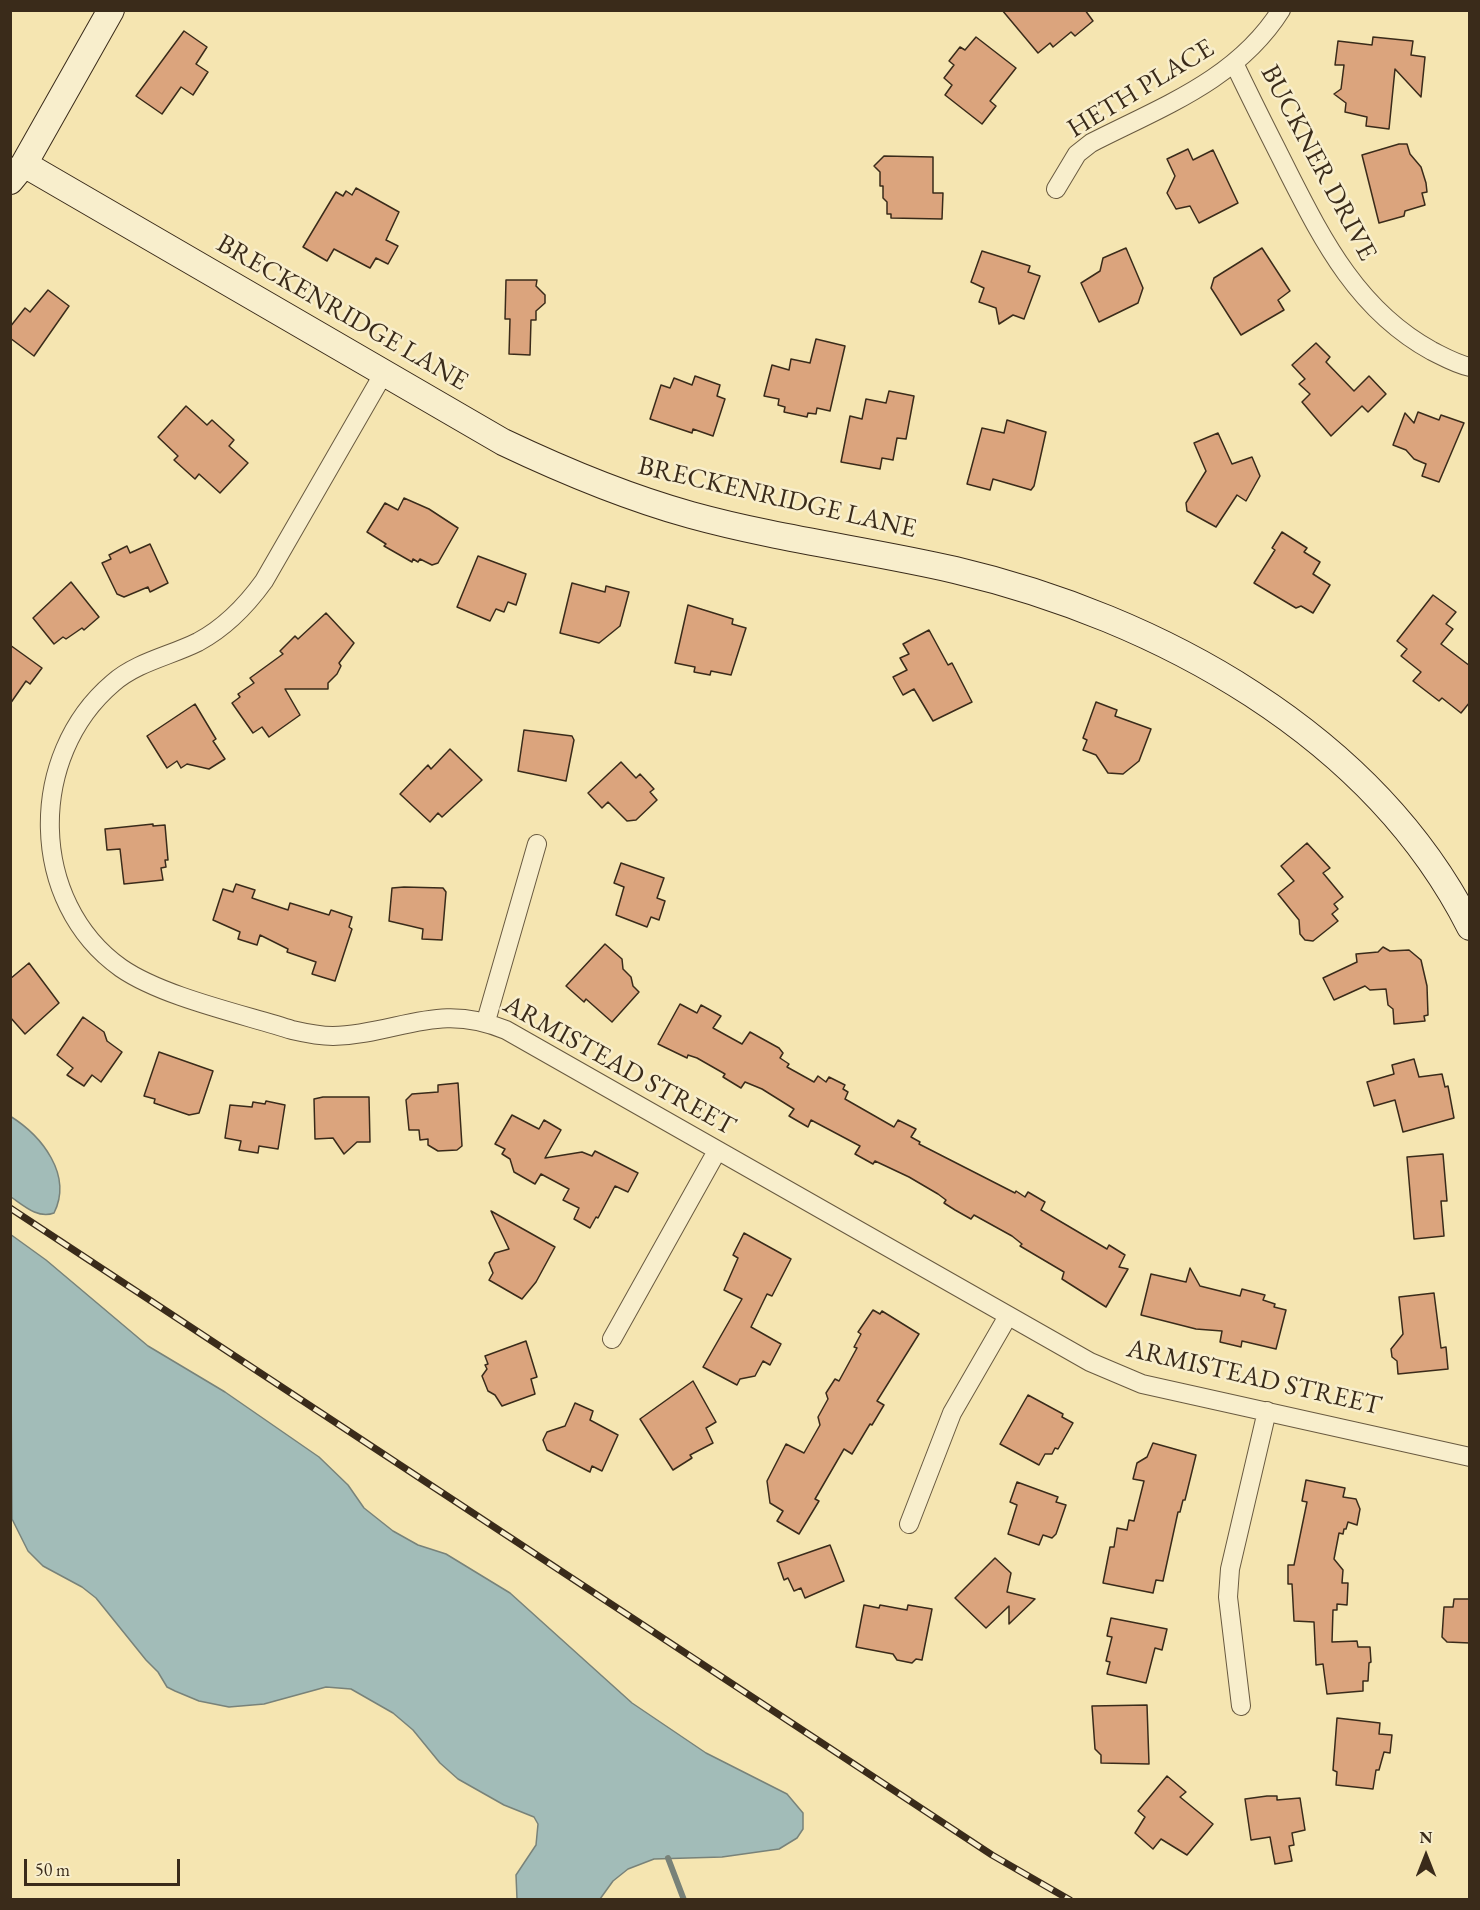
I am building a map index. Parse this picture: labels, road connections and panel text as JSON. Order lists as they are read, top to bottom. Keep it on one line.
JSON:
{"streets":{"street":["HETH PLACE","BUCKNER DRIVE","BRECKENRIDGE LANE","ARMISTEAD STREET"]},"crossings":[["HETH PLACE","BUCKNER DRIVE"],["BRECKENRIDGE LANE","ARMISTEAD STREET"]],"scale_bar":"50 m","north":"top"}
